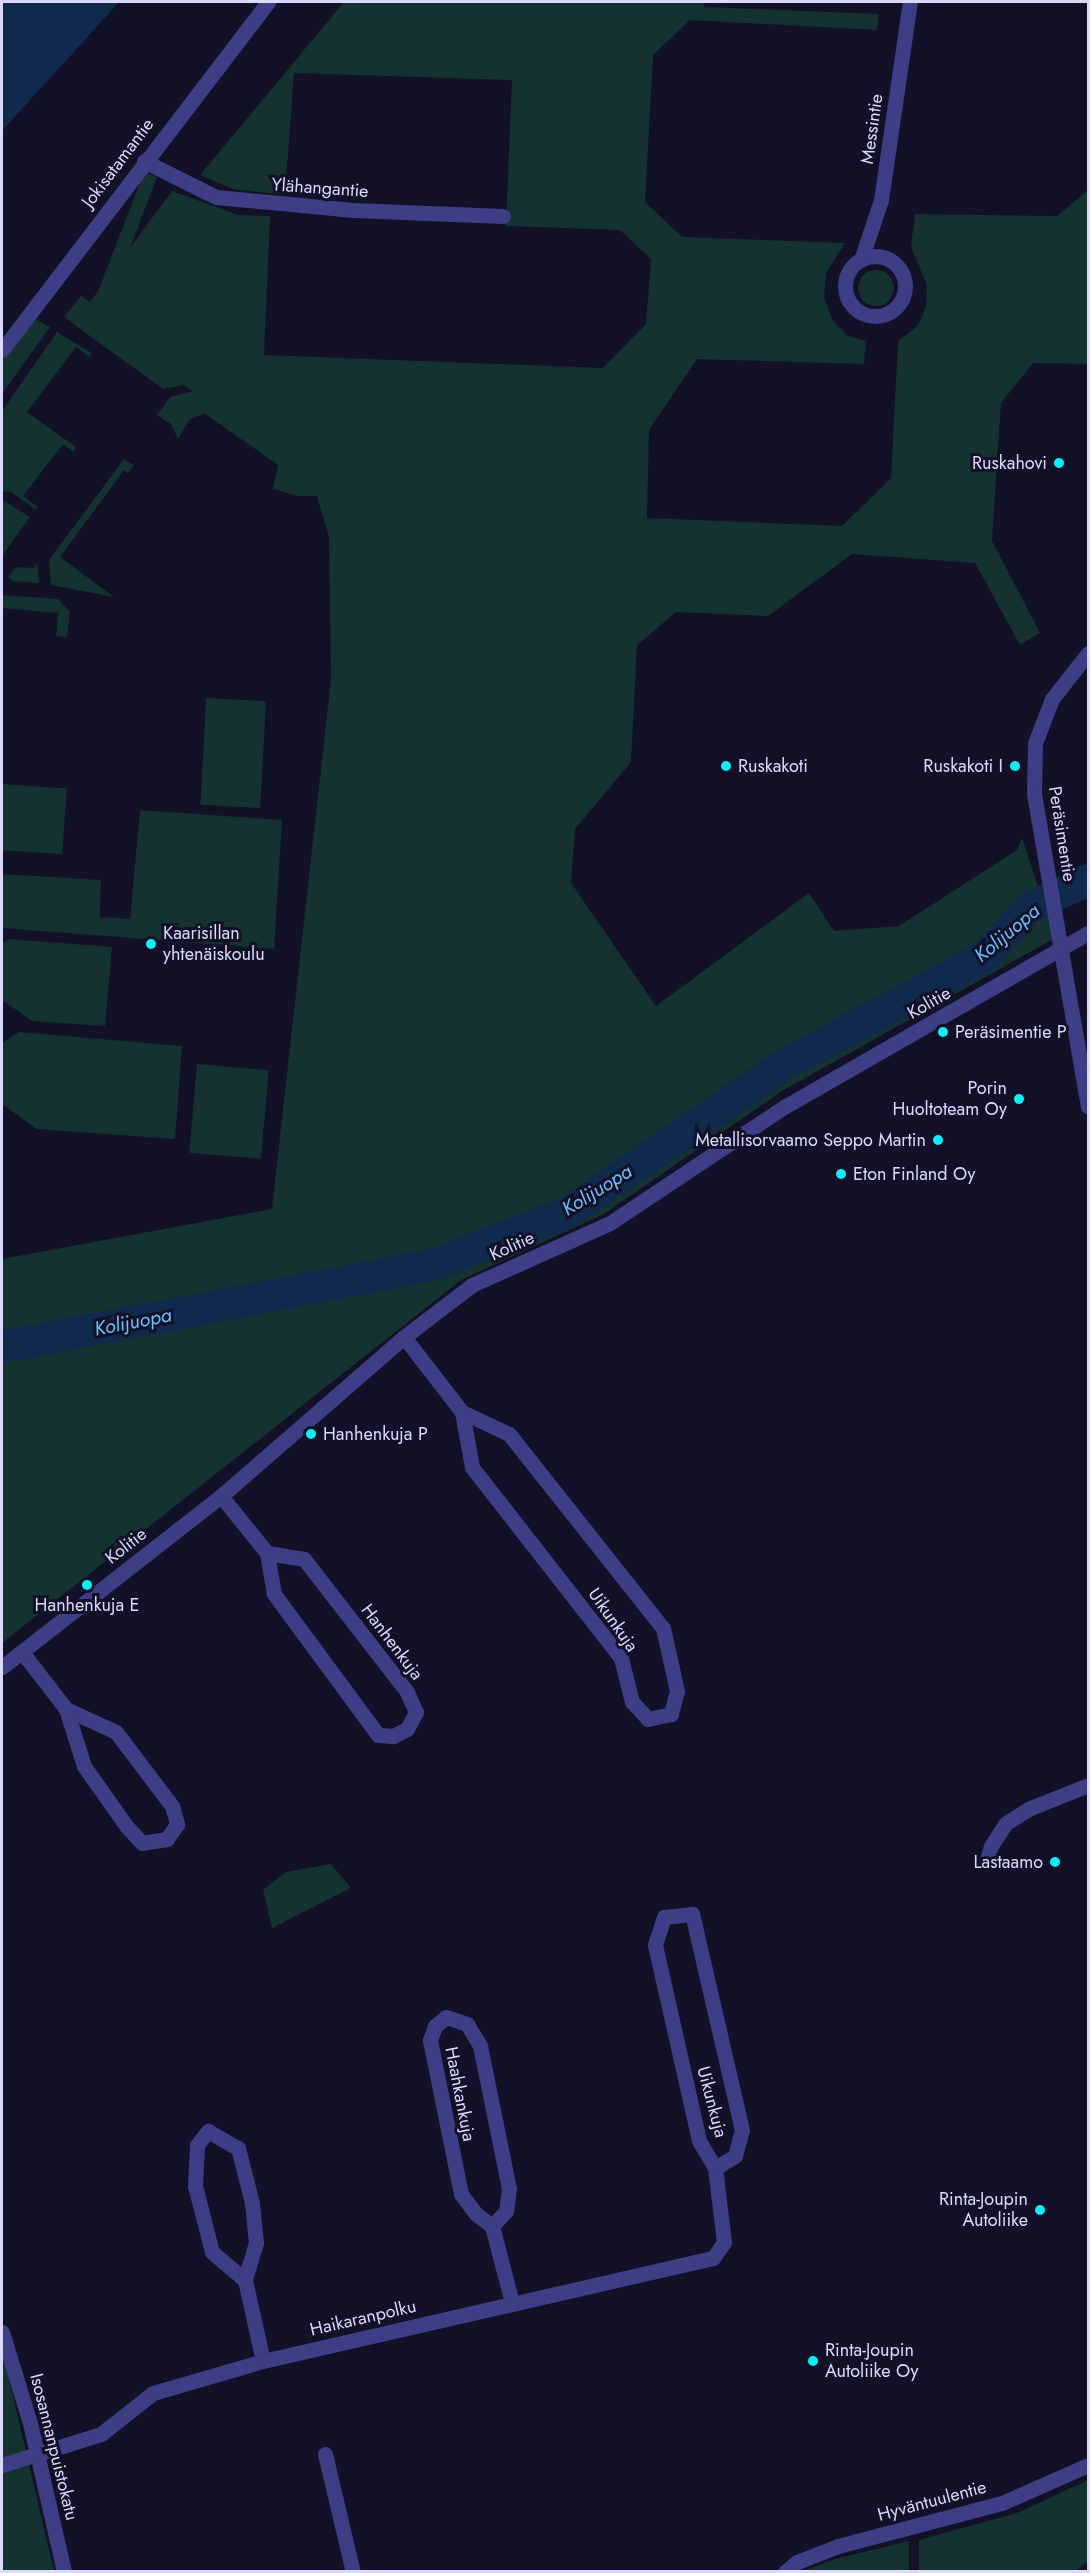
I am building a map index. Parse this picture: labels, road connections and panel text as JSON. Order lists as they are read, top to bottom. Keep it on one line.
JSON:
{"streets":{"street":["Messintie","Jokisatamantie","Ylähangantie","Peräsimentie","Kolitie","Uikunkuja","Hanhenkuja","Haahkankuja","Haikaranpolku","Isosannanpuistokatu","Hyväntuulentie"]},"crossings":[["Jokisatamantie","Ylähangantie"],["Peräsimentie","Kolitie"],["Kolitie","Uikunkuja"],["Kolitie","Hanhenkuja"],["Uikunkuja","Haikaranpolku"],["Haikaranpolku","Isosannanpuistokatu"]],"water":["Kolijuopa"],"places":["Ruskahovi","Ruskakoti","Ruskakoti I","Kaarisillan yhtenäiskoulu","Peräsimentie P","Porin Huoltoteam Oy","Metallisorvaamo Seppo Martin","Eton Finland Oy","Hanhenkuja P","Hanhenkuja E","Lastaamo","Rinta-Joupin Autoliike","Rinta-Joupin Autoliike Oy"]}
